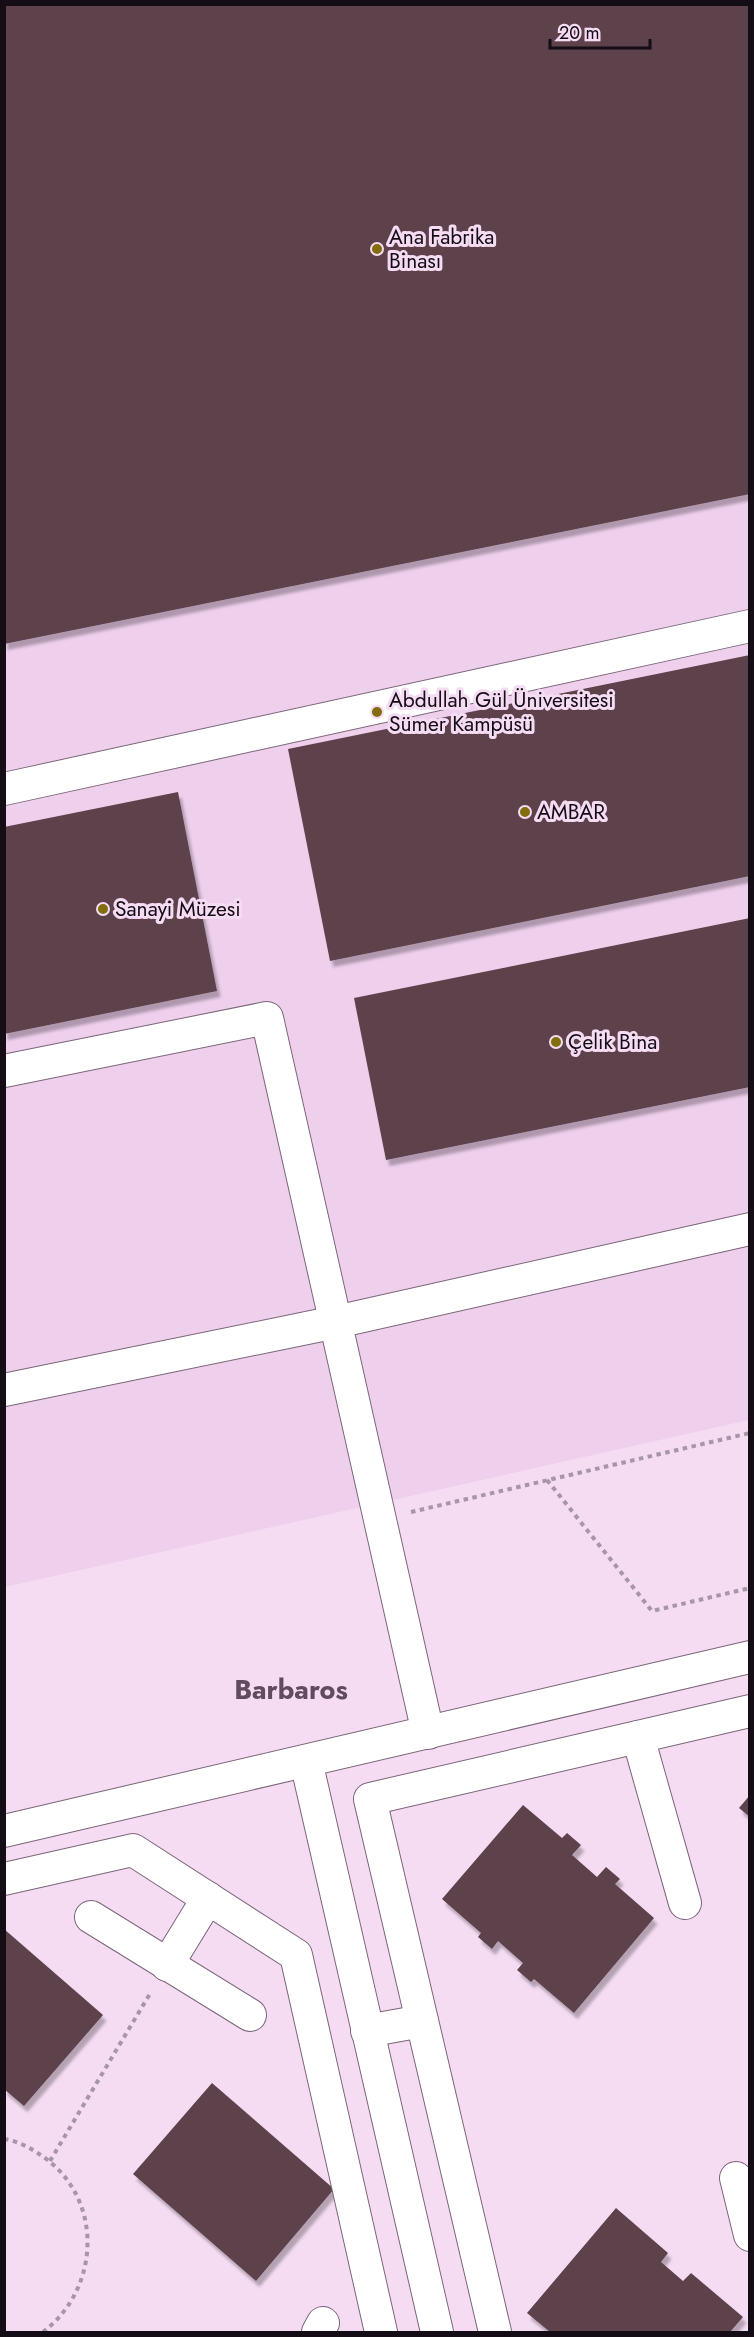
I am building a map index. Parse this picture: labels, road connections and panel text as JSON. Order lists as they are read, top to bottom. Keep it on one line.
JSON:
{"districts":["Barbaros"],"places":["Ana Fabrika Binası","Abdullah Gül Üniversitesi Sümer Kampüsü","AMBAR","Sanayi Müzesi","Çelik Bina"],"scale_bar":"20 m"}
